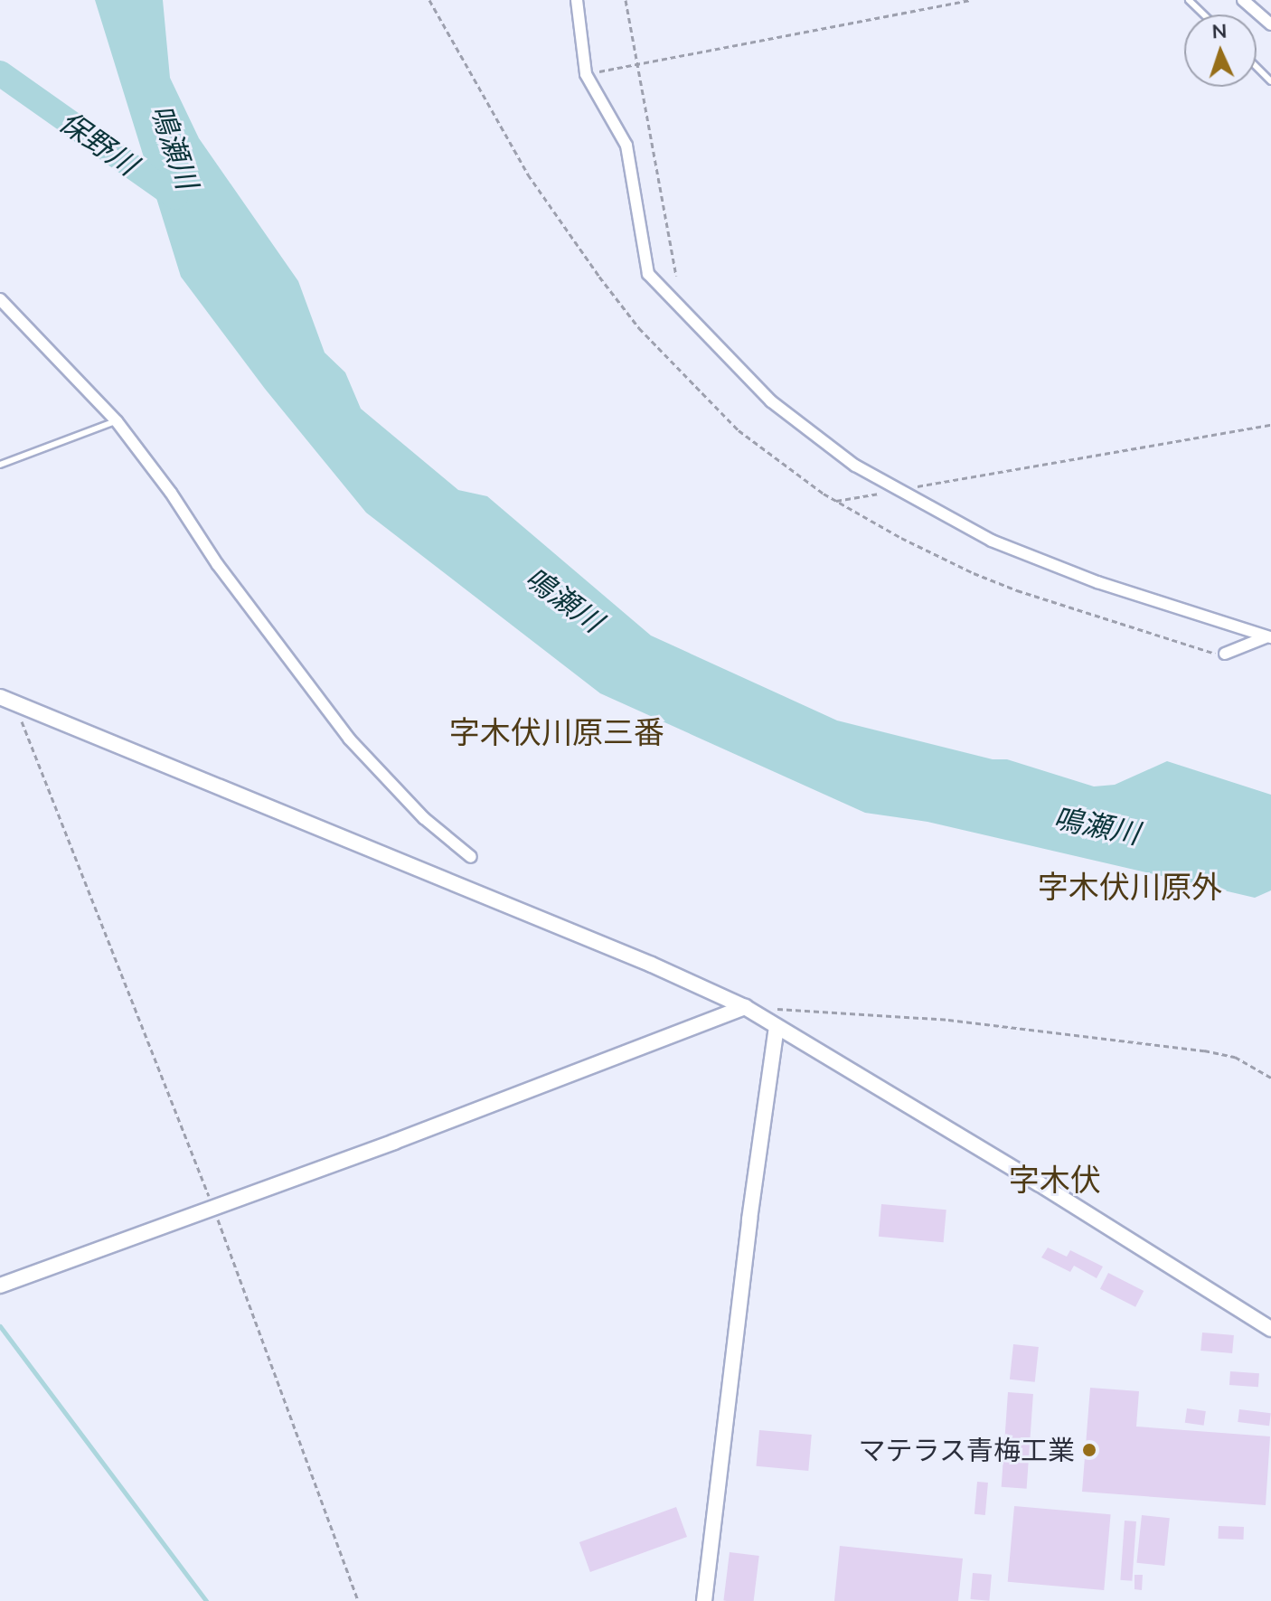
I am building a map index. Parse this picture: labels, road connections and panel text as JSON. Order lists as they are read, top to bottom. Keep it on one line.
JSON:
{"districts":["字木伏川原三番","字木伏川原外","字木伏"],"water":["保野川","鳴瀬川"],"places":["マテラス青梅工業"],"north":"top"}
